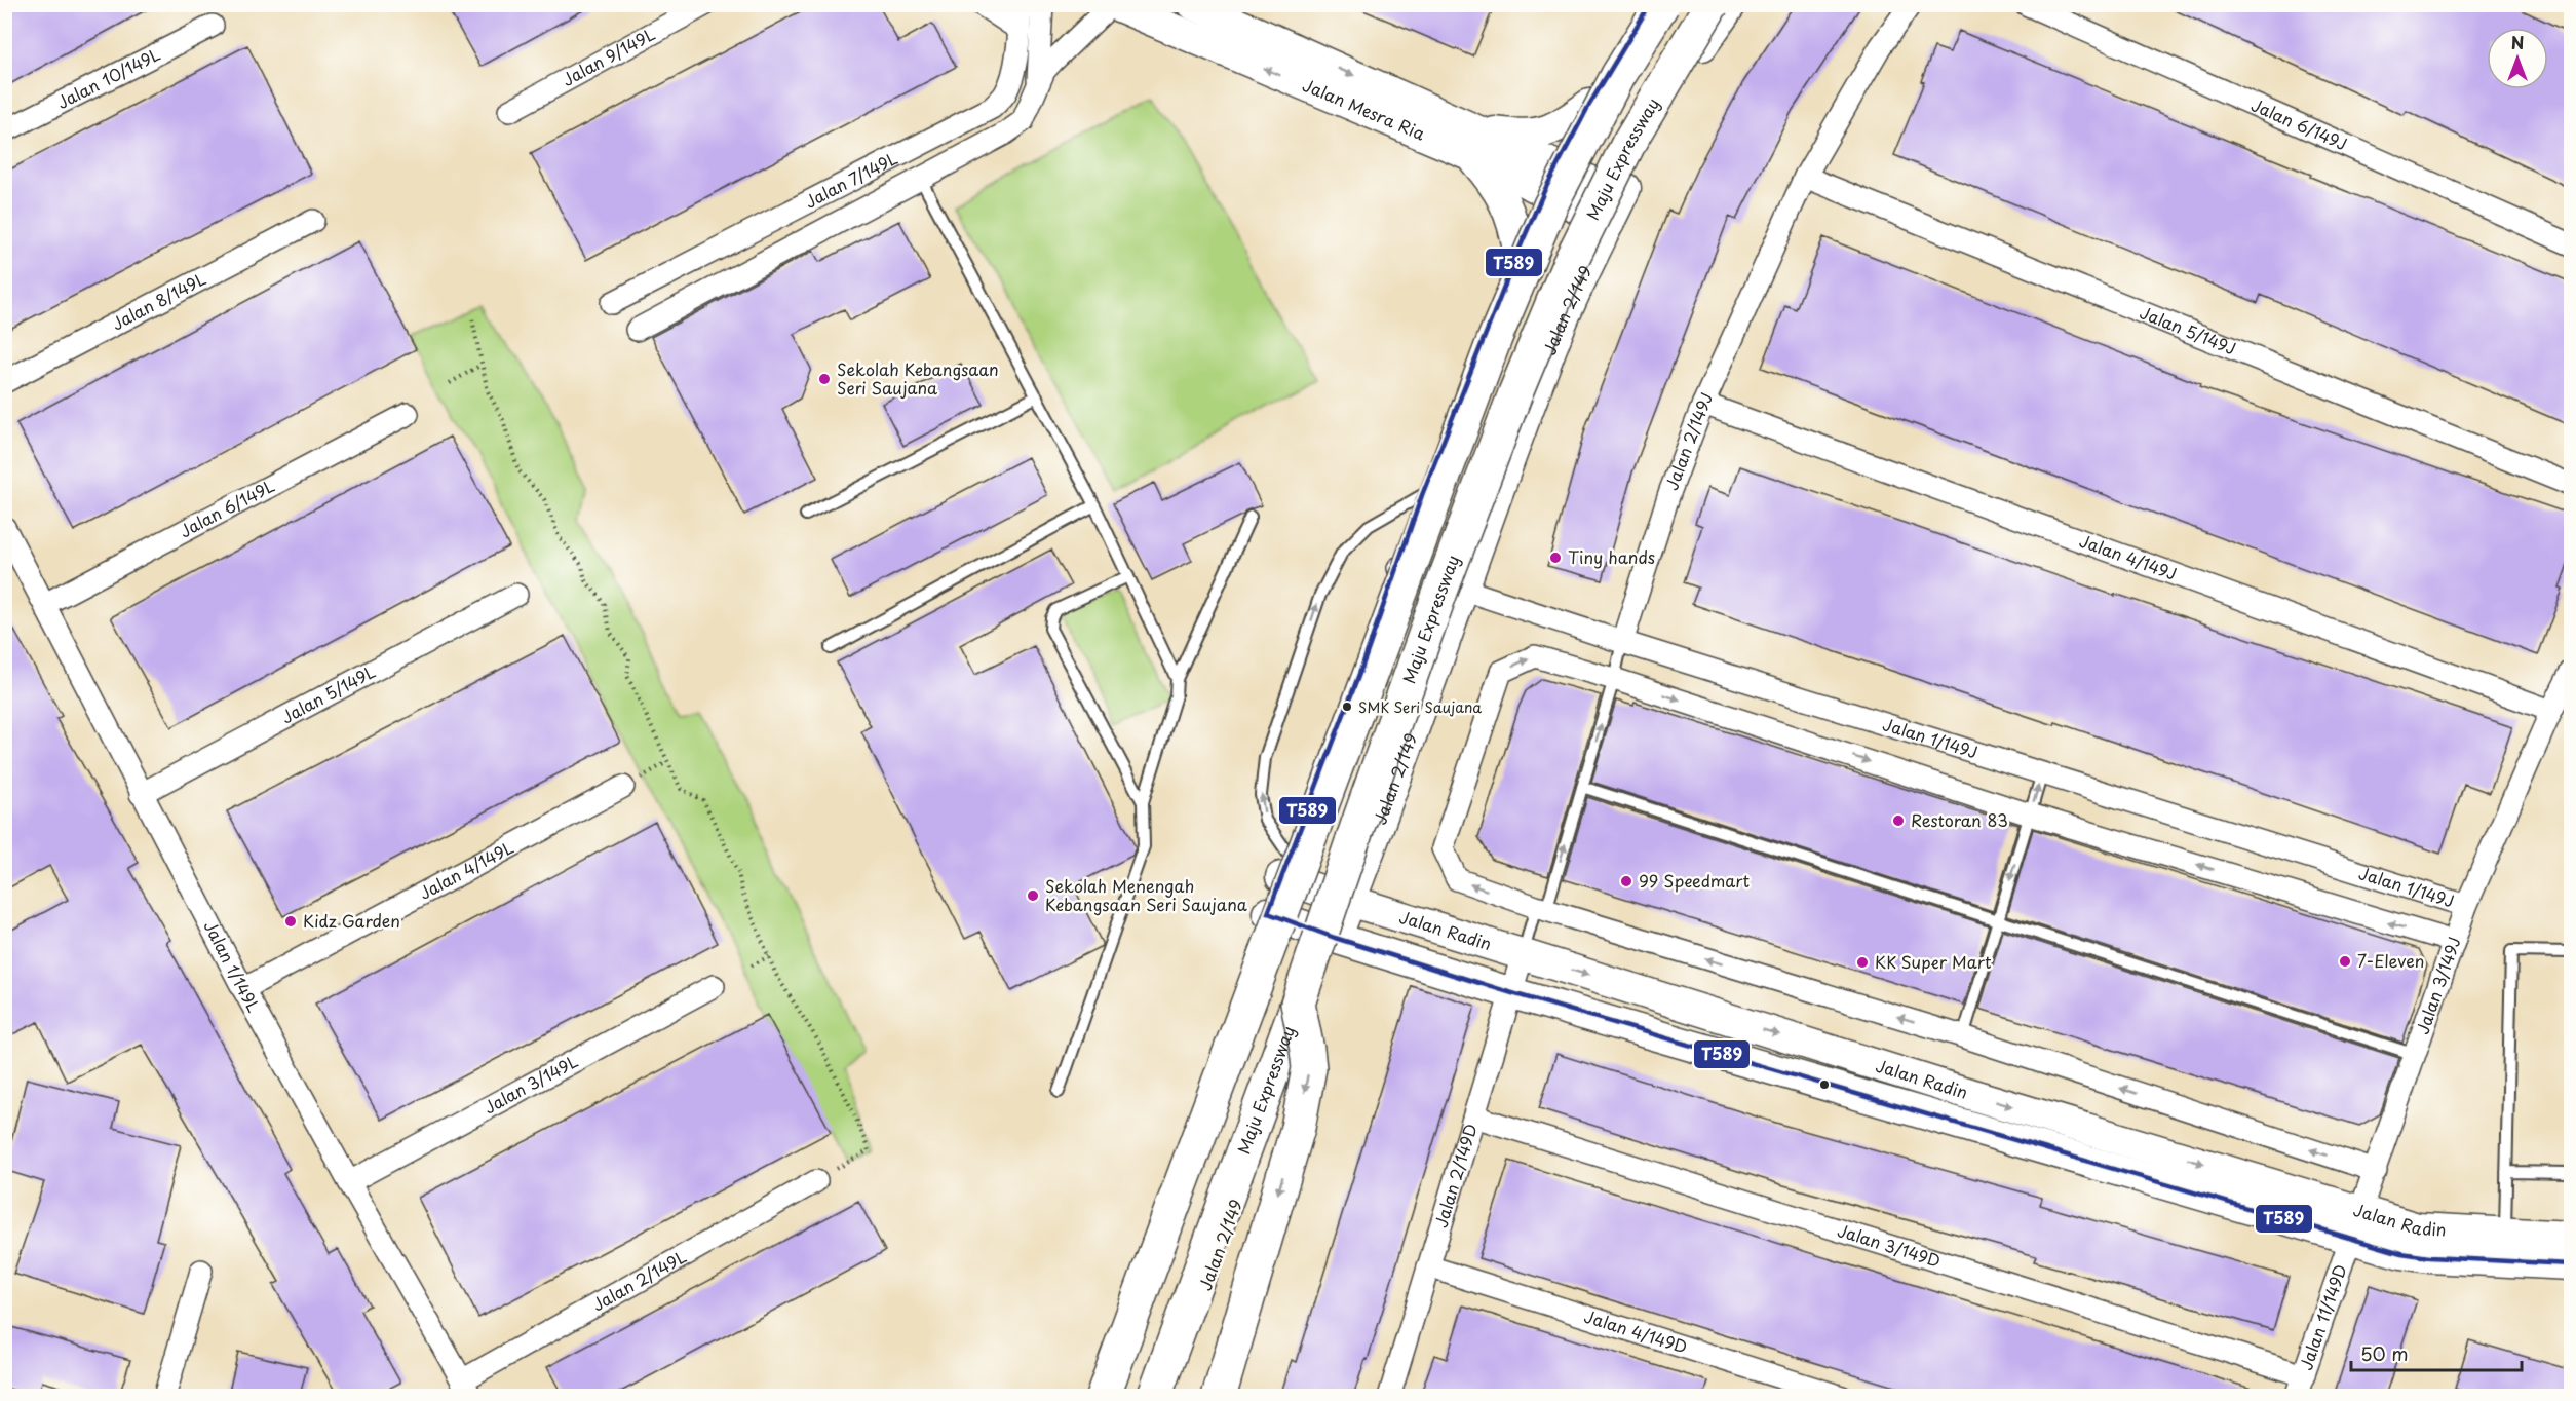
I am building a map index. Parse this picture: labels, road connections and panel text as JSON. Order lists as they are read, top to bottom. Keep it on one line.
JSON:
{"streets":{"highway":["Maju Expressway"],"main road":["Jalan Mesra Ria","Jalan 2/149","Jalan Radin"],"street":["Jalan 9/149L","Jalan 10/149L","Jalan 6/149J","Jalan 7/149L","Jalan 8/149L","Jalan 5/149J","Jalan 2/149J","Jalan 6/149L","Jalan 4/149J","Jalan 5/149L","Jalan 1/149J","Jalan 4/149L","Jalan 1/149L","Jalan 3/149J","Jalan 3/149L","Jalan 2/149D","Jalan 3/149D","Jalan 2/149L","Jalan 11/149D","Jalan 4/149D"]},"crossings":[["Jalan Mesra Ria","Jalan 2/149"],["Jalan 2/149","Jalan 1/149J"],["Jalan 2/149","Jalan Radin"],["Jalan 5/149J","Jalan 2/149J"],["Jalan 2/149J","Jalan 4/149J"],["Jalan 2/149J","Jalan 1/149J"],["Jalan 2/149J","Jalan Radin"],["Jalan 2/149J","Jalan 2/149D"],["Jalan 6/149L","Jalan 1/149L"],["Jalan 4/149J","Jalan 3/149J"],["Jalan 5/149L","Jalan 1/149L"],["Jalan 1/149J","Jalan 3/149J"],["Jalan 4/149L","Jalan 1/149L"],["Jalan Radin","Jalan 3/149J"],["Jalan Radin","Jalan 2/149D"],["Jalan Radin","Jalan 11/149D"],["Jalan 1/149L","Jalan 3/149L"],["Jalan 1/149L","Jalan 2/149L"],["Jalan 3/149J","Jalan 11/149D"],["Jalan 2/149D","Jalan 3/149D"],["Jalan 2/149D","Jalan 4/149D"],["Jalan 3/149D","Jalan 11/149D"]],"places":["Sekolah Kebangsaan Seri Saujana","Tiny hands","SMK Seri Saujana","Restoran 83","99 Speedmart","Sekolah Menengah Kebangsaan Seri Saujana","Kidz Garden","7-Eleven","KK Super Mart"],"lines":["transit line T589"],"scale_bar":"50 m","north":"top"}
